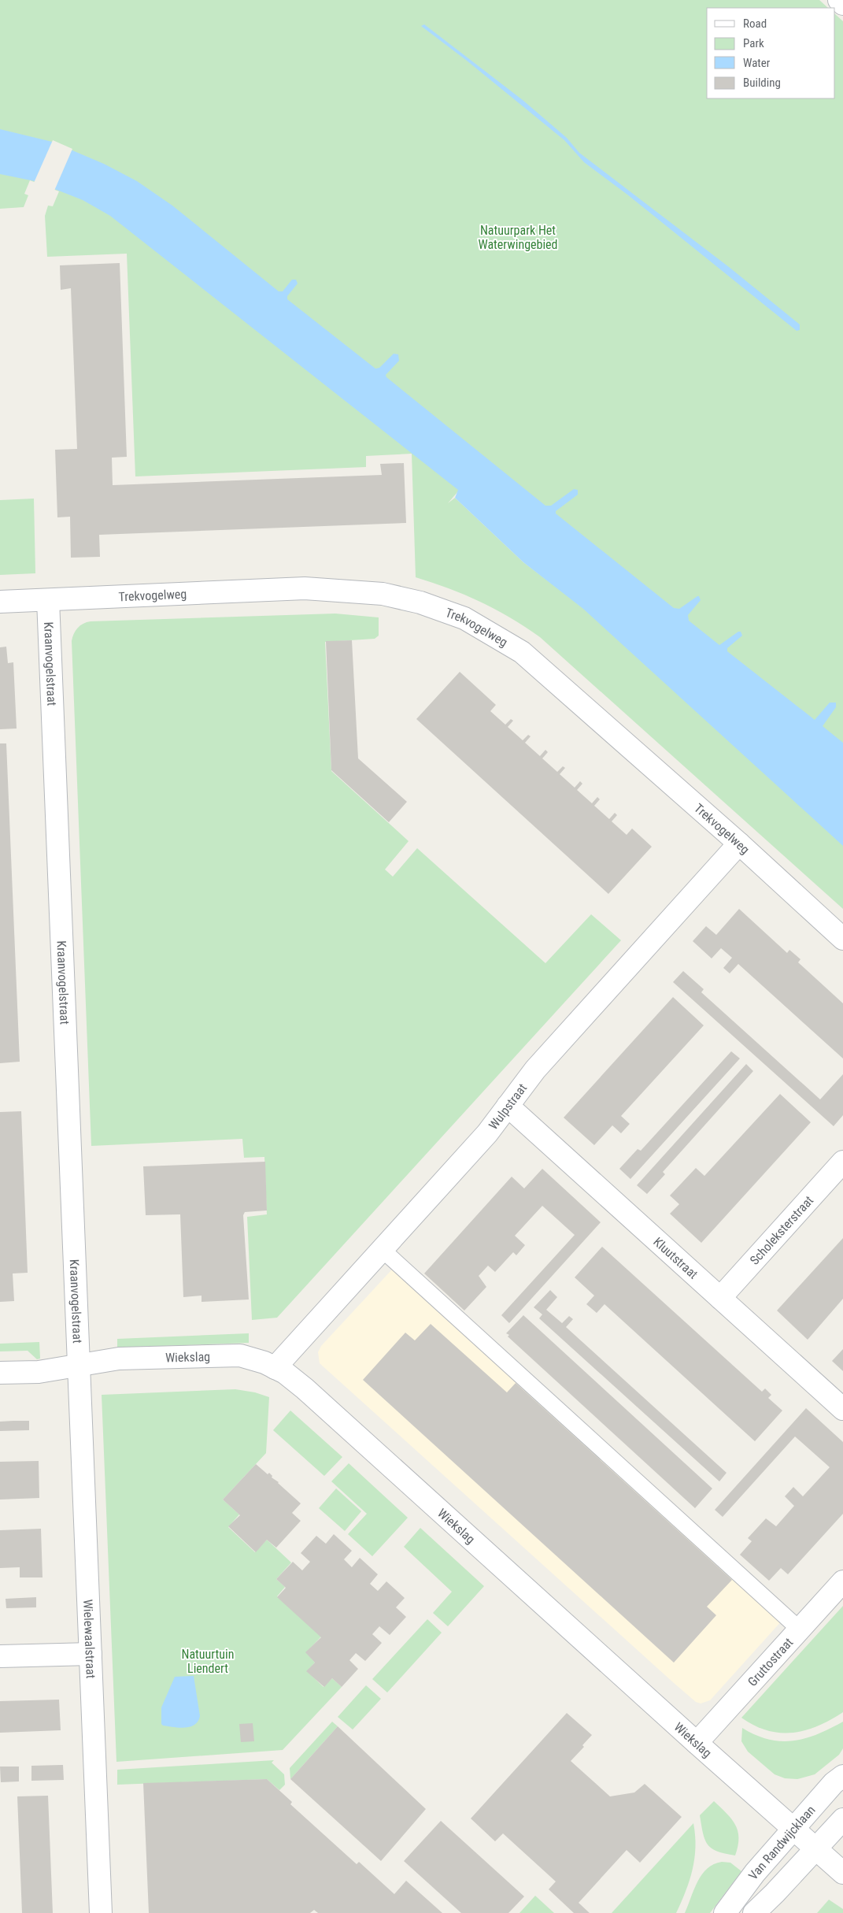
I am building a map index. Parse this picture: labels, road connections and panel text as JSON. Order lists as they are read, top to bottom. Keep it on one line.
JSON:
{"streets":{"street":["Trekvogelweg","Kraanvogelstraat","Wulpstraat","Scholeksterstraat","Kluutstraat","Wiekslag","Wielewaalstraat","Gruttostraat","Van Randwijcklaan"]},"crossings":[["Trekvogelweg","Kraanvogelstraat"],["Trekvogelweg","Wulpstraat"],["Kraanvogelstraat","Wiekslag"],["Kraanvogelstraat","Wielewaalstraat"],["Wulpstraat","Kluutstraat"],["Wulpstraat","Wiekslag"],["Scholeksterstraat","Kluutstraat"],["Wiekslag","Wielewaalstraat"],["Wiekslag","Gruttostraat"],["Wiekslag","Van Randwijcklaan"]],"parks":["Natuurpark Het Waterwingebied","Natuurtuin Liendert"],"legend":["Road","Park","Water","Building"]}
